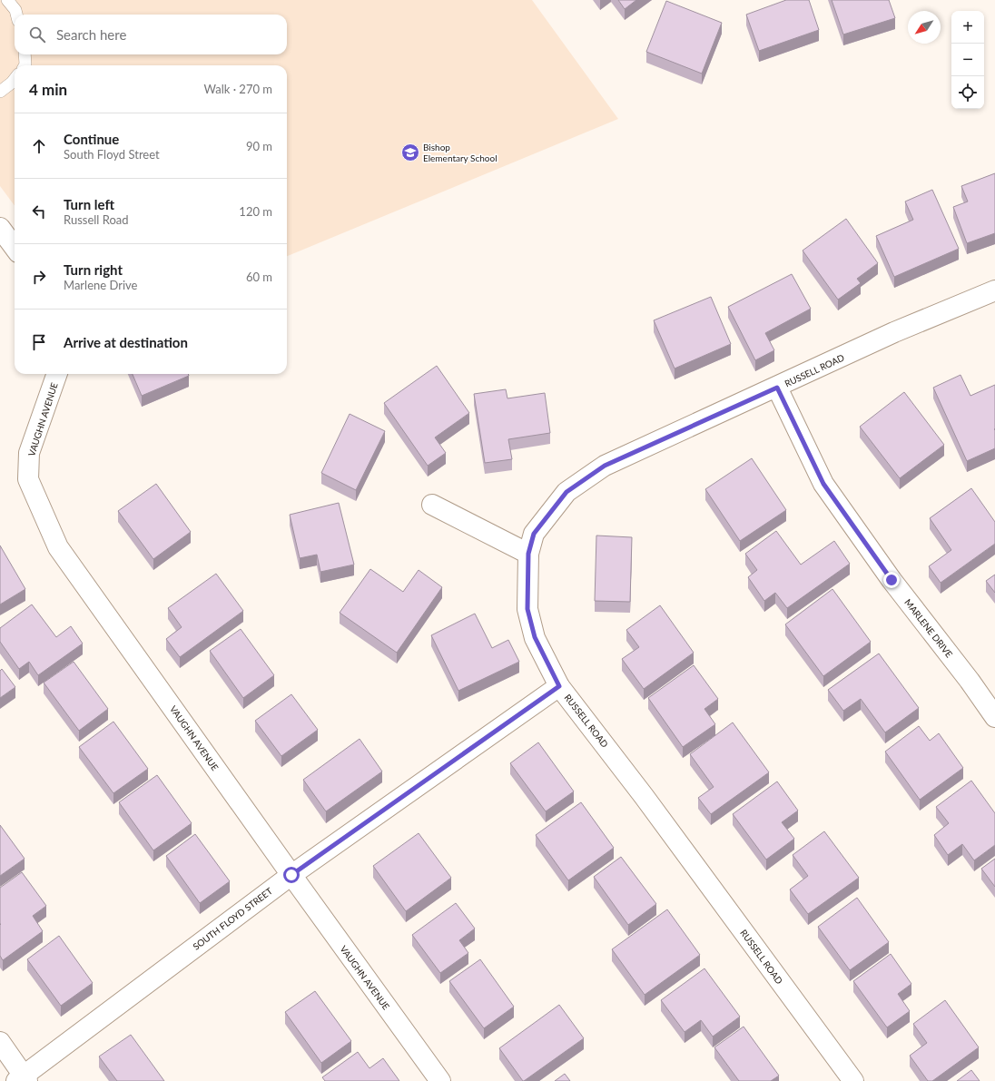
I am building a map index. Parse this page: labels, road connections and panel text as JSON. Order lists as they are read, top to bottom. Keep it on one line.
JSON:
{"streets":{"street":["RUSSELL ROAD","VAUGHN AVENUE","MARLENE DRIVE","SOUTH FLOYD STREET"]},"crossings":[["RUSSELL ROAD","MARLENE DRIVE"],["RUSSELL ROAD","SOUTH FLOYD STREET"],["VAUGHN AVENUE","SOUTH FLOYD STREET"]],"places":{"school or university":["Bishop Elementary School"]},"north":"bottom left","page":{"map_buttons":["+","−"],"search":"Search here","heading":["4 min","Walk · 270 m"],"list":[["Continue","South Floyd Street","90 m"],["Turn left","Russell Road","120 m"],["Turn right","Marlene Drive","60 m"],"Arrive at destination"]}}
